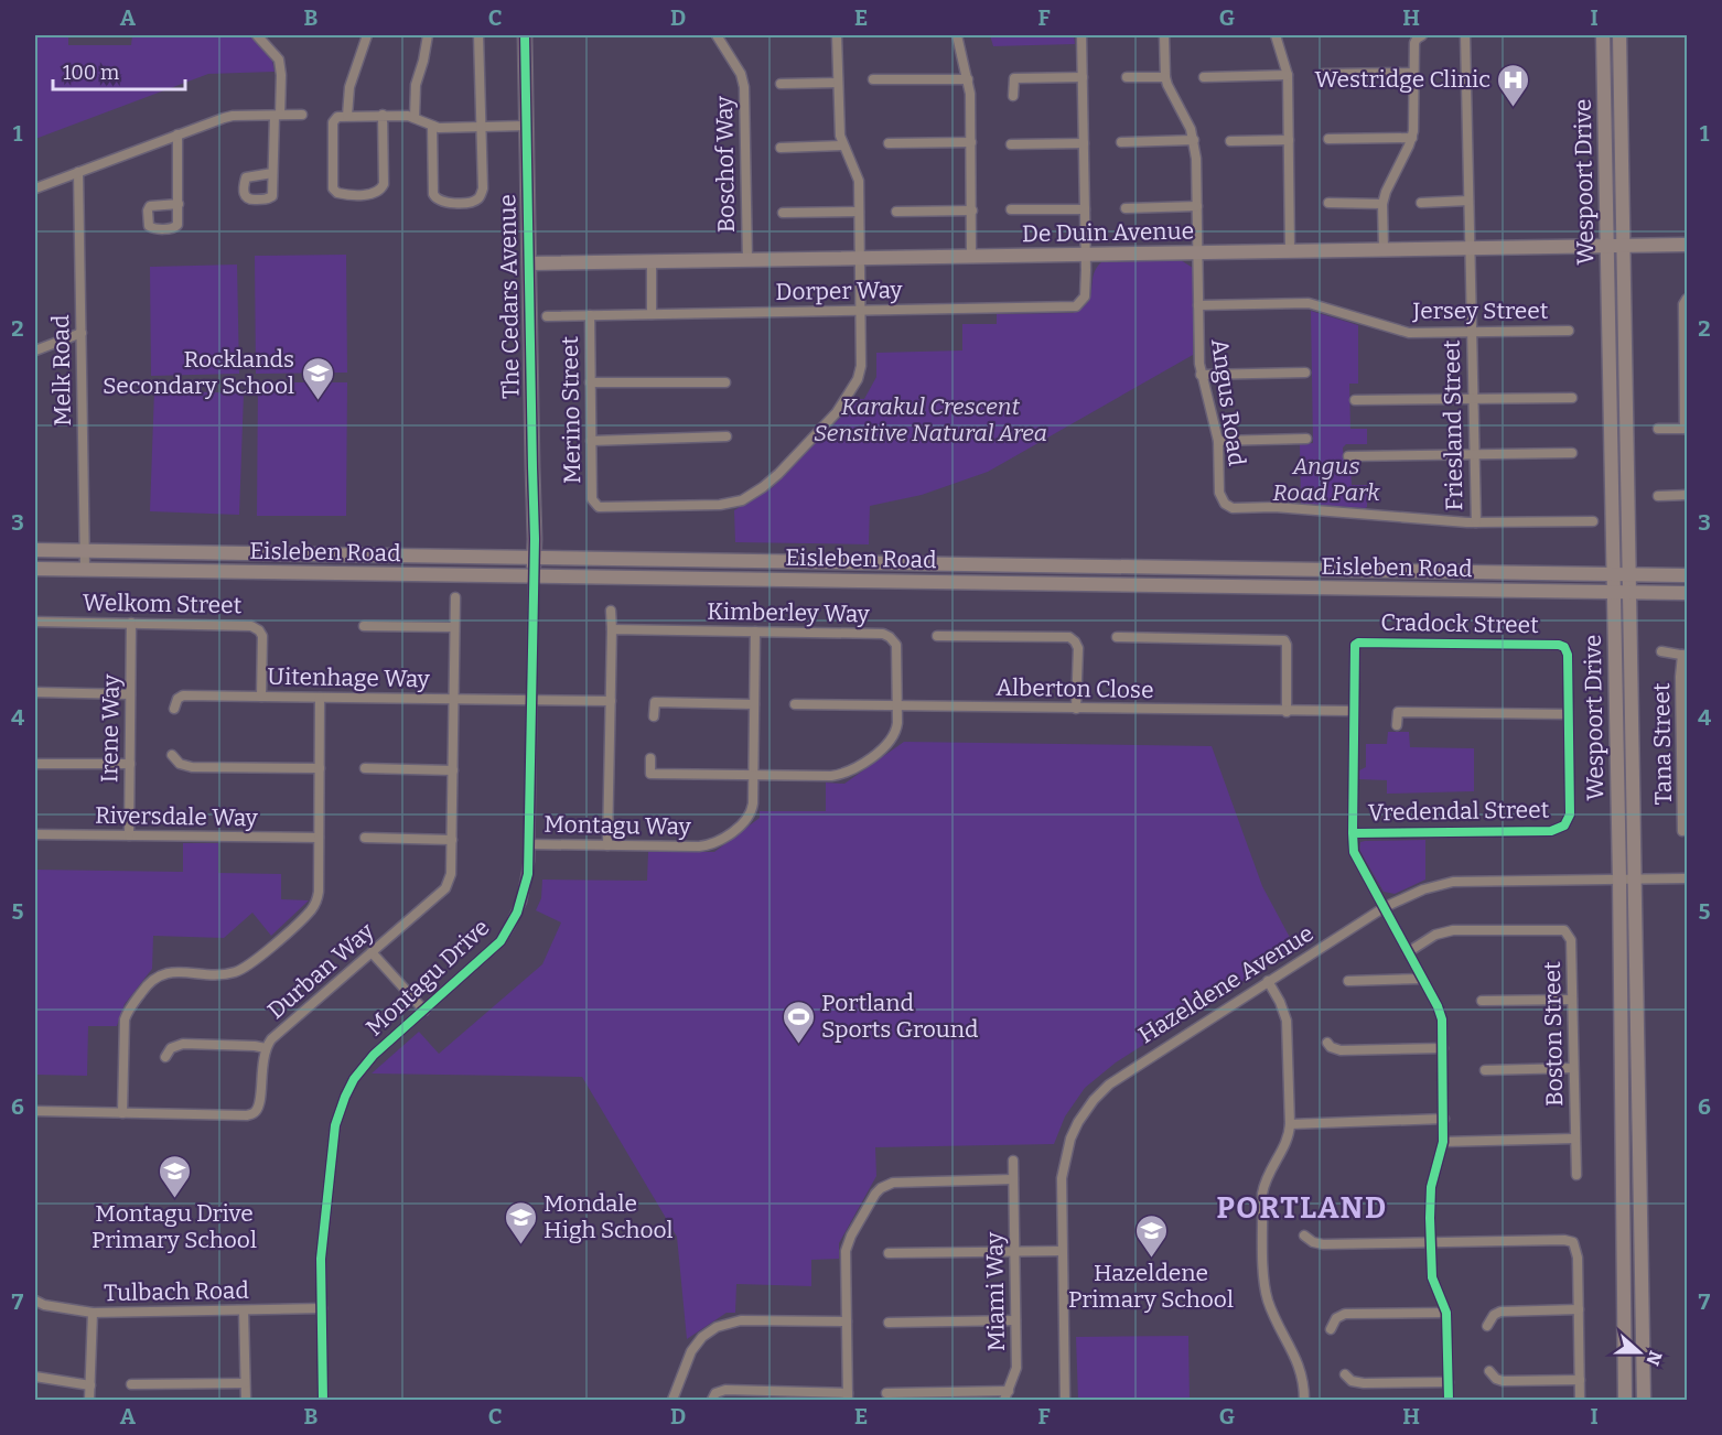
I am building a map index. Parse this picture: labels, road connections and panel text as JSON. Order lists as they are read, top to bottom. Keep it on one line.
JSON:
{"streets":{"main road":["Wespoort Drive","De Duin Avenue","The Cedars Avenue","Eisleben Road"],"street":["Boschof Way","Dorper Way","Jersey Street","Melk Road","Angus Road","Merino Street","Friesland Street","Welkom Street","Kimberley Way","Cradock Street","Uitenhage Way","Alberton Close","Irene Way","Tana Street","Vredendal Street","Riversdale Way","Montagu Way","Durban Way","Montagu Drive","Hazeldene Avenue","Boston Street","Tulbach Road","Miami Way"]},"crossings":[["Boschof Way","De Duin Avenue"],["Wespoort Drive","De Duin Avenue"],["Wespoort Drive","Eisleben Road"],["Wespoort Drive","Hazeldene Avenue"],["De Duin Avenue","Dorper Way"],["De Duin Avenue","The Cedars Avenue"],["De Duin Avenue","Angus Road"],["De Duin Avenue","Friesland Street"],["Dorper Way","Merino Street"],["The Cedars Avenue","Eisleben Road"],["The Cedars Avenue","Montagu Drive"],["Jersey Street","Angus Road"],["Jersey Street","Friesland Street"],["Melk Road","Eisleben Road"],["Angus Road","Friesland Street"],["Eisleben Road","Montagu Drive"],["Welkom Street","Uitenhage Way"],["Welkom Street","Irene Way"],["Kimberley Way","Alberton Close"],["Kimberley Way","Montagu Way"],["Cradock Street","Alberton Close"],["Cradock Street","Vredendal Street"],["Uitenhage Way","Durban Way"],["Uitenhage Way","Montagu Drive"],["Irene Way","Riversdale Way"],["Montagu Way","Montagu Drive"],["Montagu Drive","Tulbach Road"]],"districts":["PORTLAND"],"parks":["Karakul Crescent Sensitive Natural Area","Angus Road Park"],"places":{"hospital":["Westridge Clinic"],"school or university":["Rocklands Secondary School","Montagu Drive Primary School","Mondale High School","Hazeldene Primary School"],"sports":["Portland Sports Ground"]},"scale_bar":"100 m","north":"right","grid":{"columns":["A","B","C","D","E","F","G","H","I"],"rows":["1","2","3","4","5","6","7"]}}
